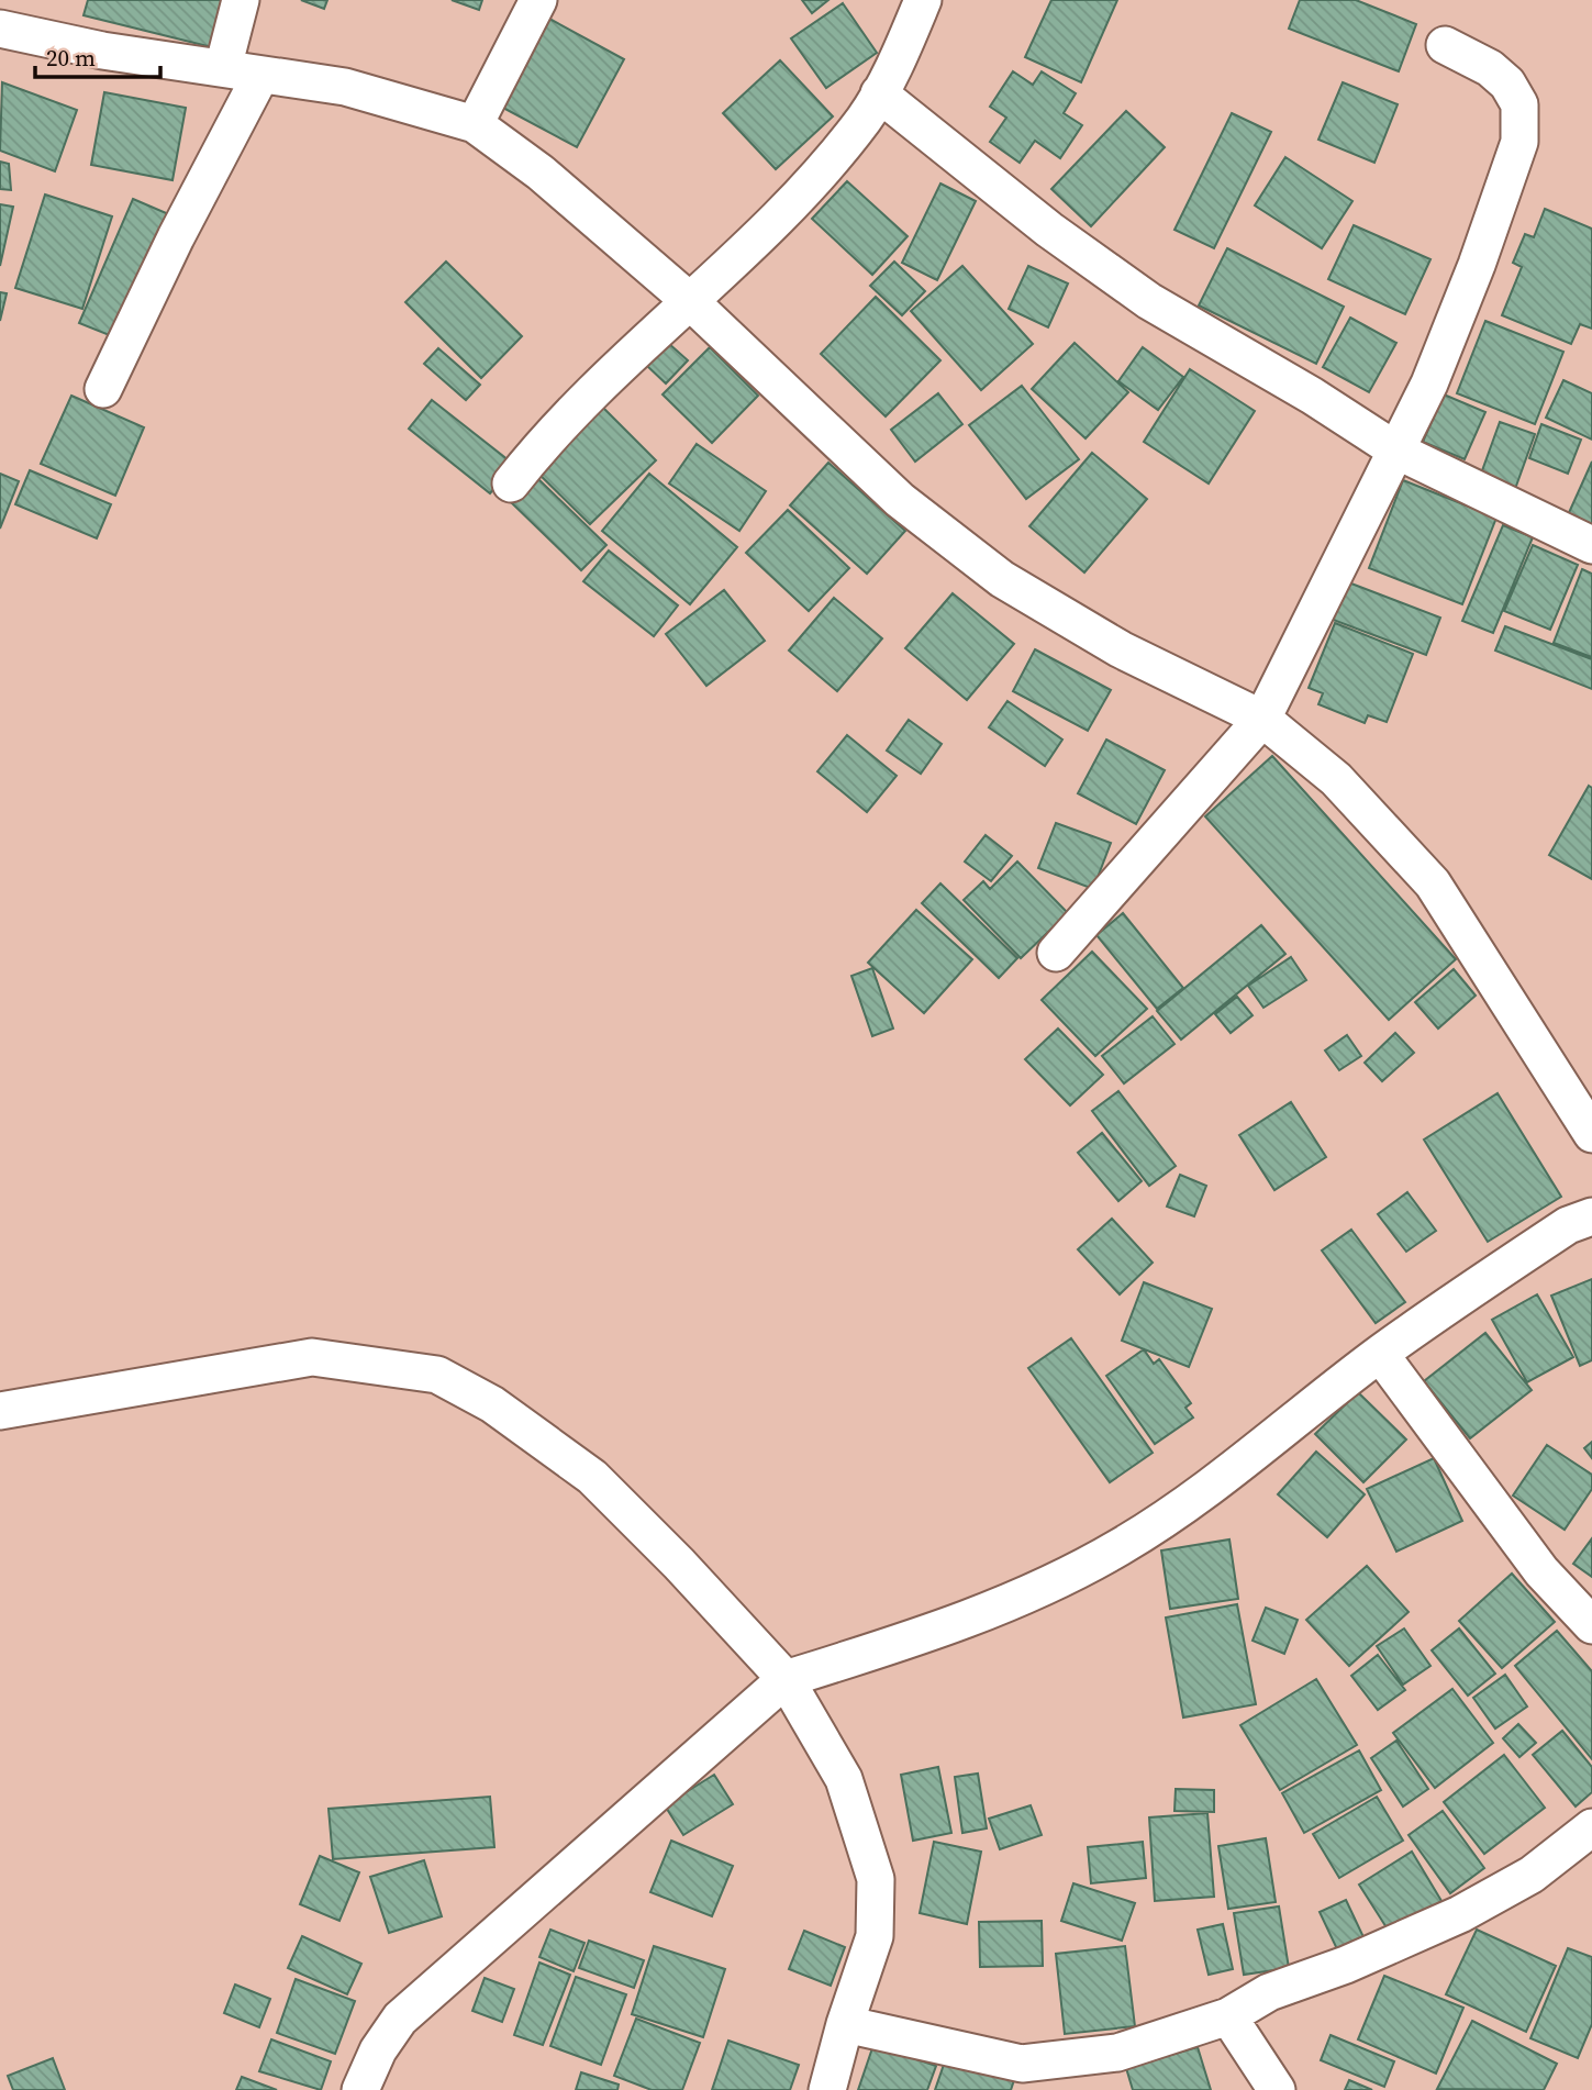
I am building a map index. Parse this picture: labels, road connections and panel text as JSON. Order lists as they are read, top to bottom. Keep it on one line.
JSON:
{"scale_bar":"20 m"}
